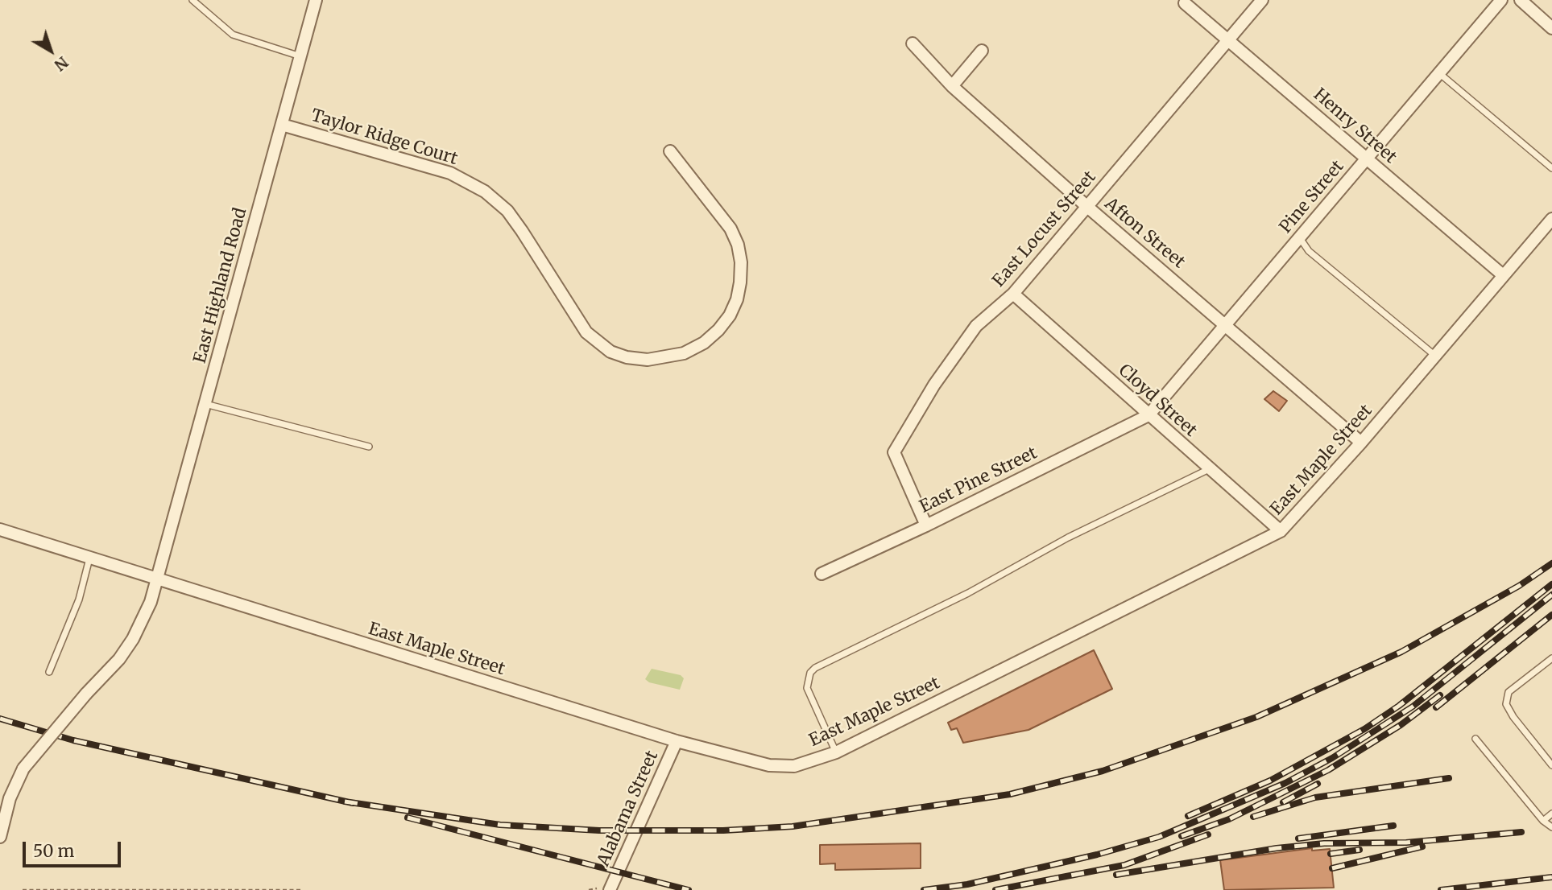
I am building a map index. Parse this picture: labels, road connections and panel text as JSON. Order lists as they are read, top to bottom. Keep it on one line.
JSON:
{"streets":{"street":["Henry Street","Taylor Ridge Court","Pine Street","East Locust Street","Afton Street","East Highland Road","Cloyd Street","East Maple Street","East Pine Street","Alabama Street"]},"crossings":[["Henry Street","Pine Street"],["Henry Street","East Locust Street"],["Henry Street","East Maple Street"],["Taylor Ridge Court","East Highland Road"],["Pine Street","Afton Street"],["Pine Street","Cloyd Street"],["Pine Street","East Pine Street"],["East Locust Street","Afton Street"],["East Locust Street","Cloyd Street"],["East Locust Street","East Pine Street"],["Afton Street","East Maple Street"],["East Highland Road","East Maple Street"],["Cloyd Street","East Maple Street"],["Cloyd Street","East Pine Street"],["East Maple Street","Alabama Street"]],"scale_bar":"50 m","north":"bottom right"}
